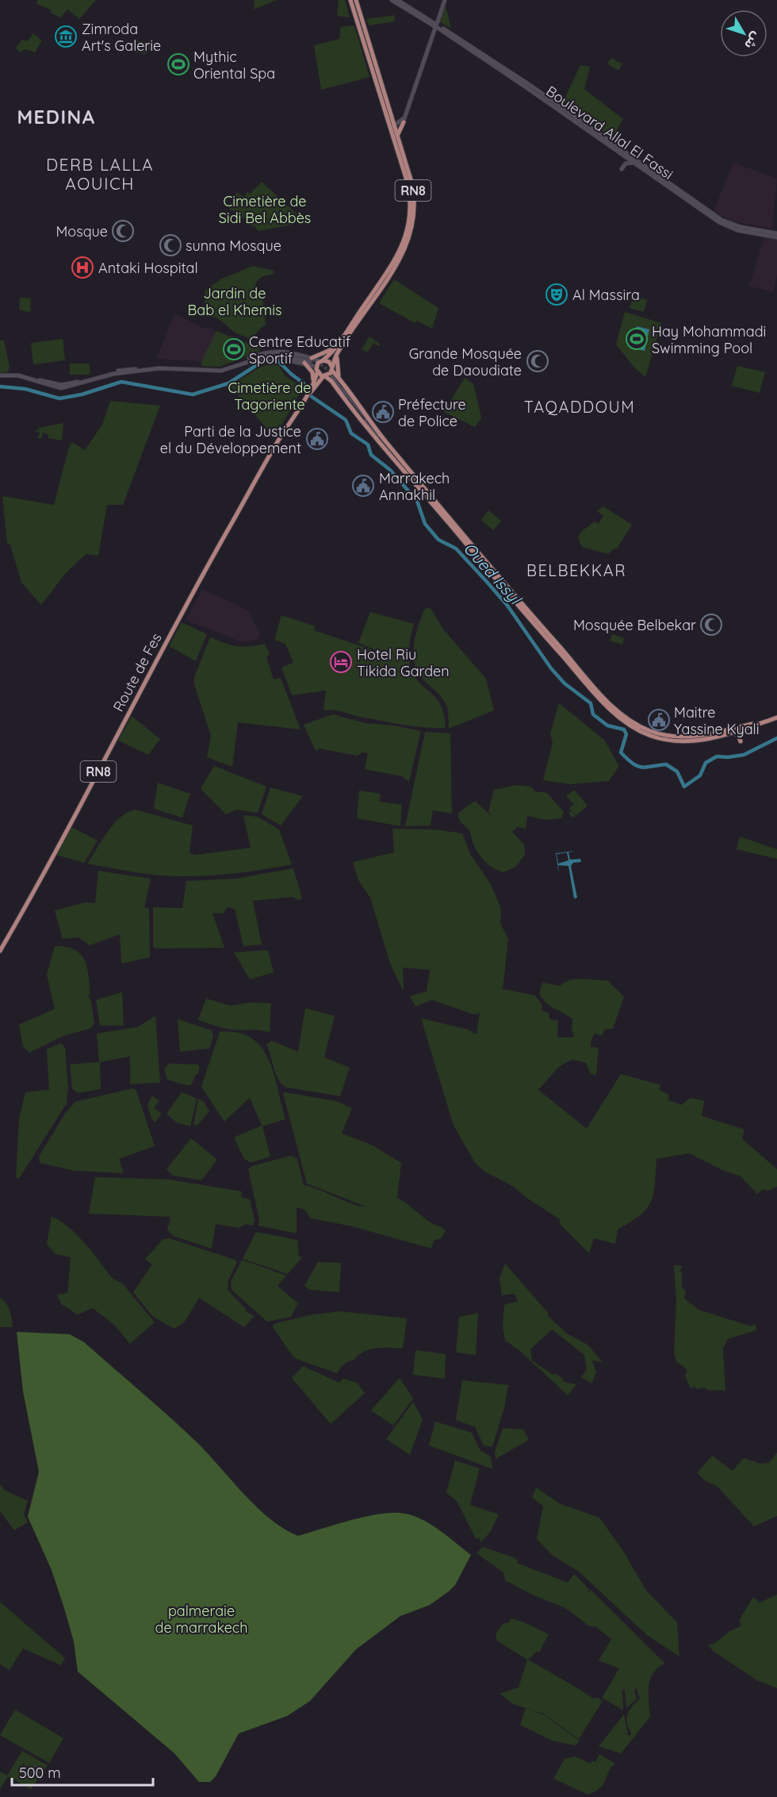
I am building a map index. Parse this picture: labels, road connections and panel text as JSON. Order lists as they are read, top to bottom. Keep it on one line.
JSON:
{"streets":{"main road":["Boulevard Allal El Fassi","RN8","Route de Fes"]},"crossings":[["RN8","Route de Fes"]],"districts":["MEDINA","DERB LALLA AOUICH","TAQADDOUM","BELBEKKAR"],"water":["Oued Issyl"],"parks":["Cimetière de Sidi Bel Abbès","Jardin de Bab el Khemis","Cimetière de Tagoriente","palmeraie de marrakech"],"places":{"museum":["Zimroda Art's Galerie"],"sports":["Mythic Oriental Spa","Hay Mohammadi Swimming Pool","Centre Educatif Sportif"],"mosque":["Mosque","sunna Mosque","Grande Mosquée de Daoudiate","Mosquée Belbekar"],"hospital":["Antaki Hospital"],"theatre":["Al Massira"],"public building":["Préfecture de Police","Parti de la Justice el du Développement","Marrakech Annakhil","Maitre Yassine Kyali"],"hotel":["Hotel Riu Tikida Garden"]},"scale_bar":"500 m","north":"bottom right"}
